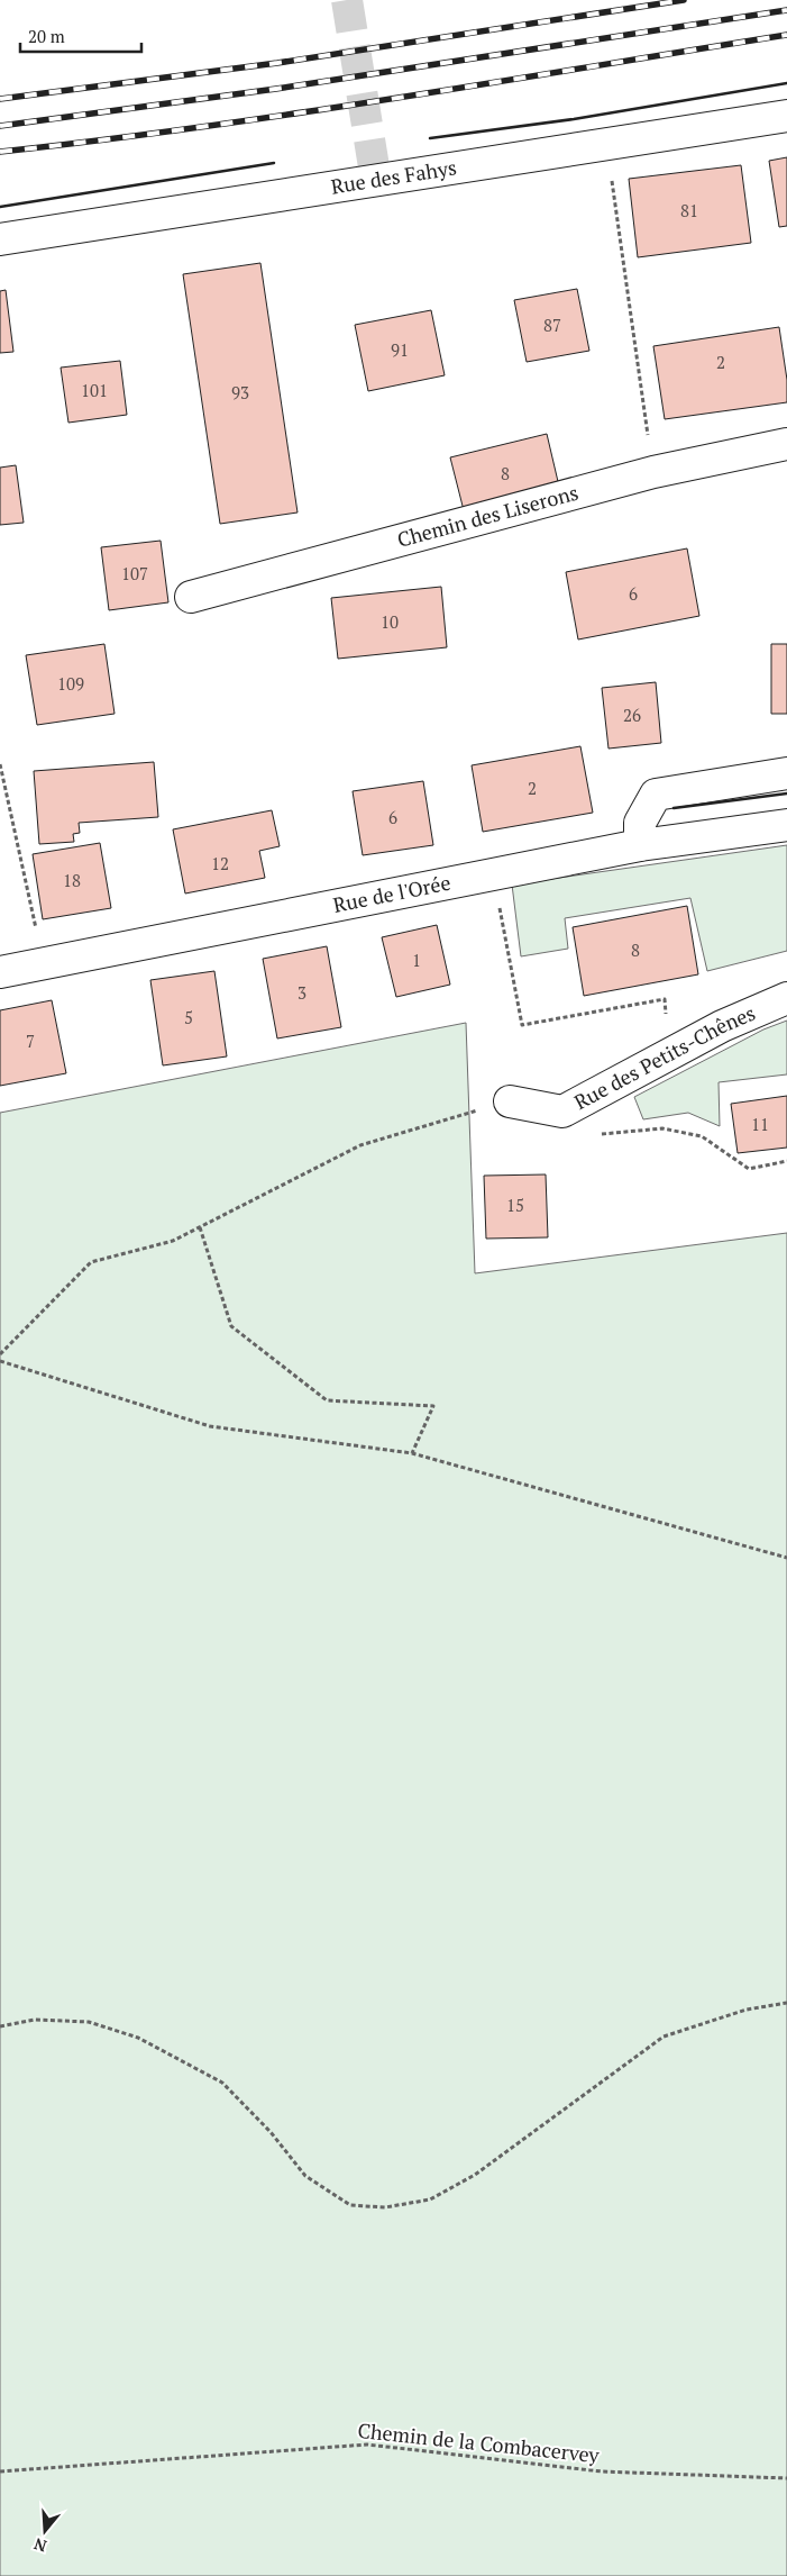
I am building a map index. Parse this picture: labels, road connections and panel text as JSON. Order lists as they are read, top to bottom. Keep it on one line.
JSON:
{"streets":{"street":["Rue des Fahys","Chemin des Liserons","Rue de l'Orée","Rue des Petits-Chênes"],"path":["Chemin de la Combacervey"]},"house_numbers":["81","87","91","2","101","93","8","107","6","10","109","26","2","6","12","18","8","1","3","5","7","11","15"],"scale_bar":"20 m","north":"bottom"}
